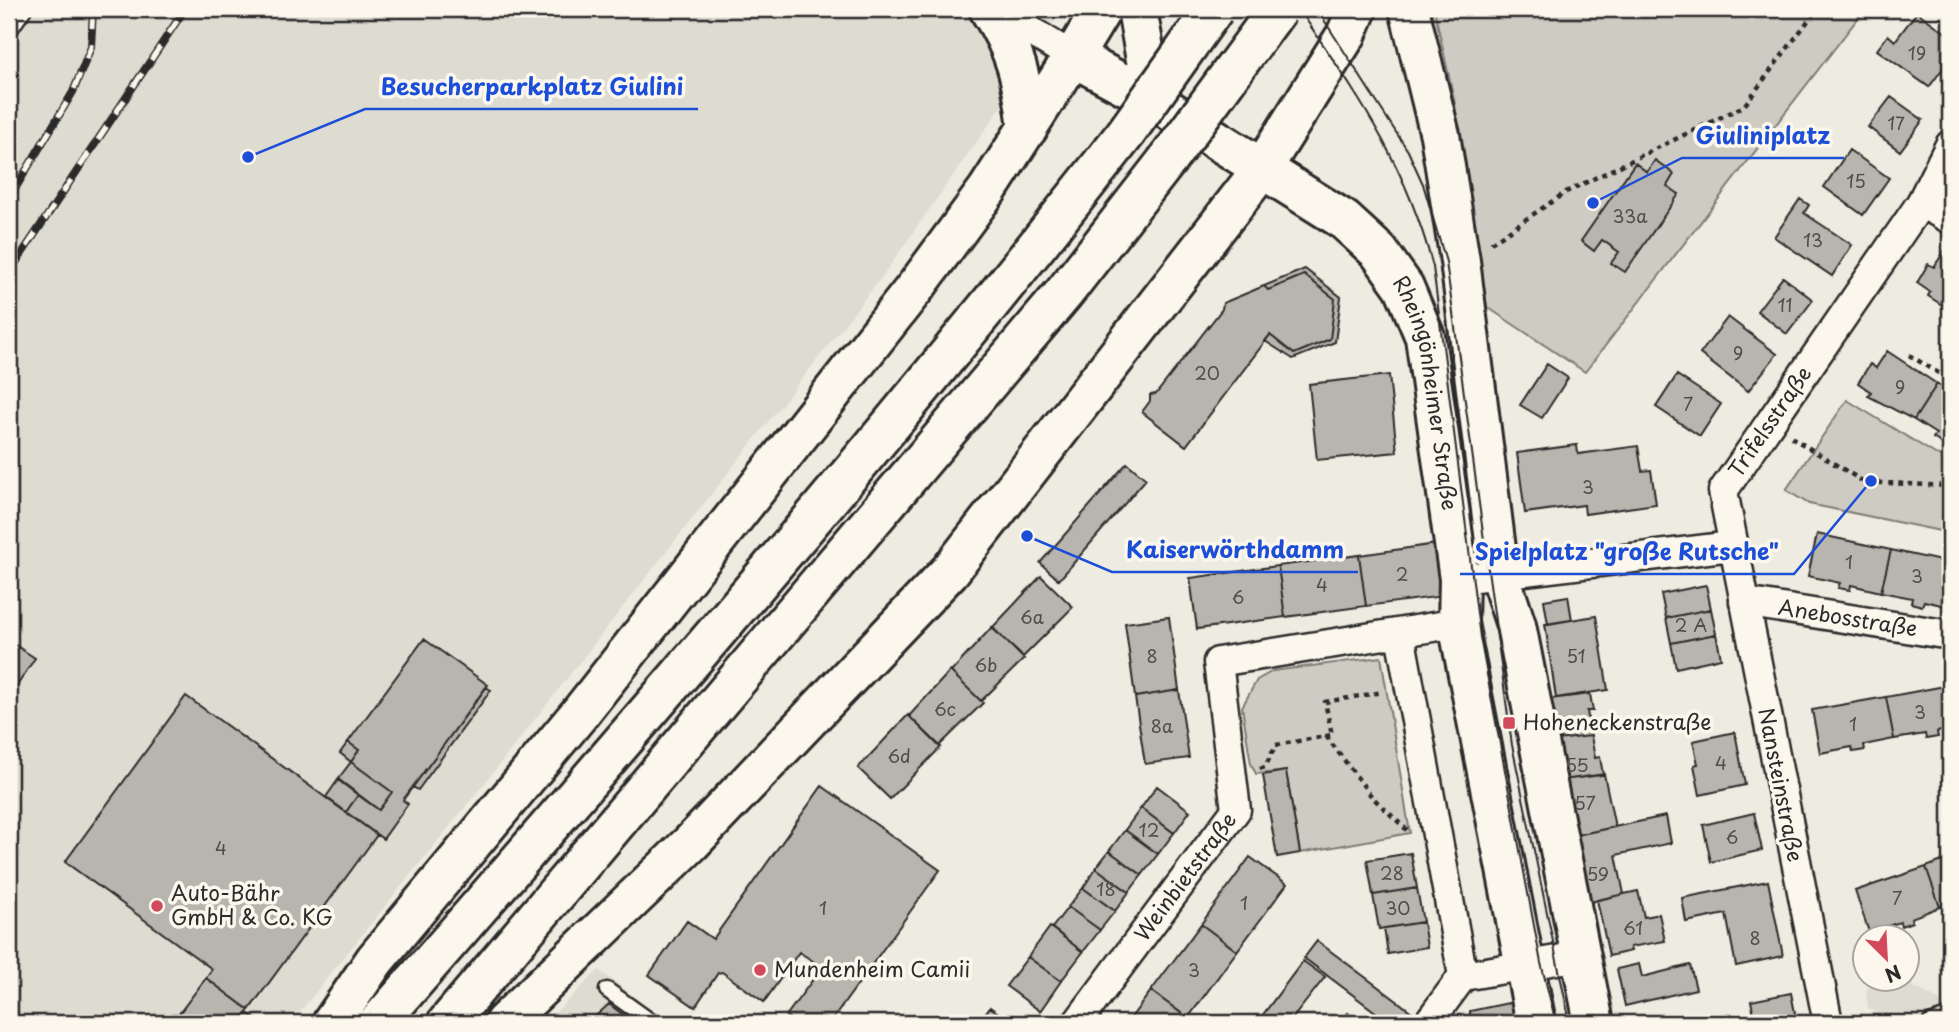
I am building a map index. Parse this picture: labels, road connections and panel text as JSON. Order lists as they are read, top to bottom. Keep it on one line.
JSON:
{"streets":{"main road":["Rheingönheimer Straße"],"street":["Trifelsstraße","Anebosstraße","Nansteinstraße","Weinbietstraße"]},"crossings":[["Rheingönheimer Straße","Weinbietstraße"],["Trifelsstraße","Nansteinstraße"],["Anebosstraße","Nansteinstraße"]],"places":{"other":["Besucherparkplatz Giulini","Giuliniplatz","Spielplatz \"große Rutsche\"","Kaiserwörthdamm","Auto-Bähr GmbH & Co. KG","Mundenheim Camii"],"transit":["Hoheneckenstraße"]},"house_numbers":["19","17","15","33a","13","11","9","20","9","7","3","1","2","3","4","6","6a","2 A","8","51","6b","6c","3","1","8a","6d","4","55","57","12","6","4","28","59","18","7","1","1","30","61","8","3"],"north":"bottom right"}
